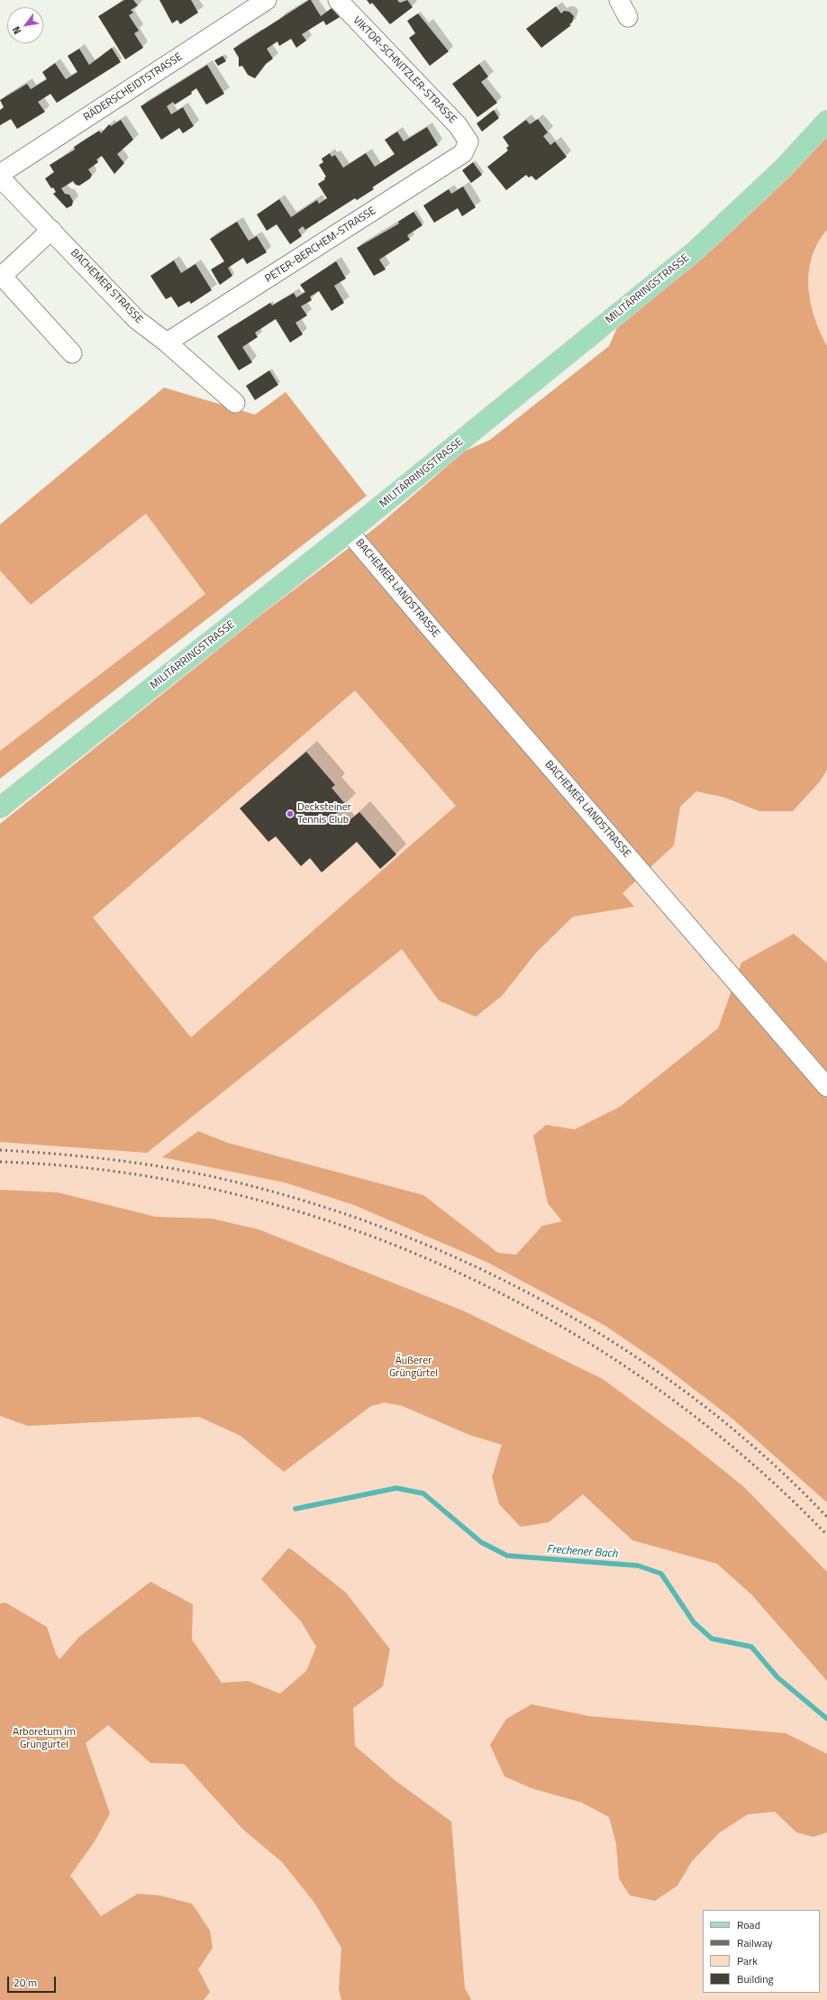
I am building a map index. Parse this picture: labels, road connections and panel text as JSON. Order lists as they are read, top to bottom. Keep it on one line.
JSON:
{"streets":{"main road":["MILITÄRRINGSTRASSE"],"street":["VIKTOR-SCHNITZLER-STRASSE","RÄDERSCHEIDTSTRASSE","PETER-BERCHEM-STRASSE","BACHEMER STRASSE","BACHEMER LANDSTRASSE"]},"crossings":[["VIKTOR-SCHNITZLER-STRASSE","PETER-BERCHEM-STRASSE"],["PETER-BERCHEM-STRASSE","BACHEMER STRASSE"],["MILITÄRRINGSTRASSE","BACHEMER LANDSTRASSE"]],"water":["Frechener Bach"],"parks":["Äußerer Grüngürtel","Arboretum im Grüngürtel"],"places":["Decksteiner Tennis Club"],"legend":["Road","Railway","Park","Building"],"scale_bar":"20 m","north":"bottom left"}
